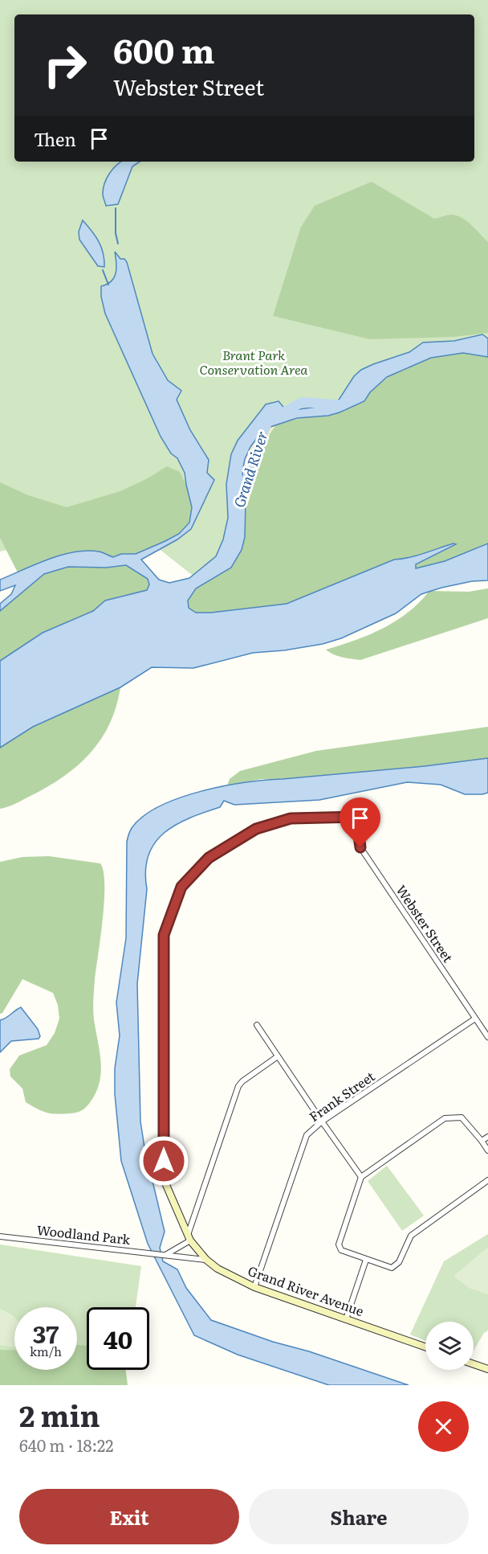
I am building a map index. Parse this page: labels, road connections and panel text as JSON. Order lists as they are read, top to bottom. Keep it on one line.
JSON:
{"streets":{"street":["Webster Street","Frank Street","Woodland Park","Grand River Avenue"]},"crossings":[["Webster Street","Frank Street"],["Webster Street","Grand River Avenue"],["Frank Street","Grand River Avenue"],["Woodland Park","Grand River Avenue"]],"water":["Grand River"],"parks":["Brant Park Conservation Area"],"page":{"turn":["600 m","Webster Street"],"then":"Then","speed":"37 km/h","limit":"40","heading":["2 min","640 m · 18:22"],"buttons":["Exit","Share"]}}
